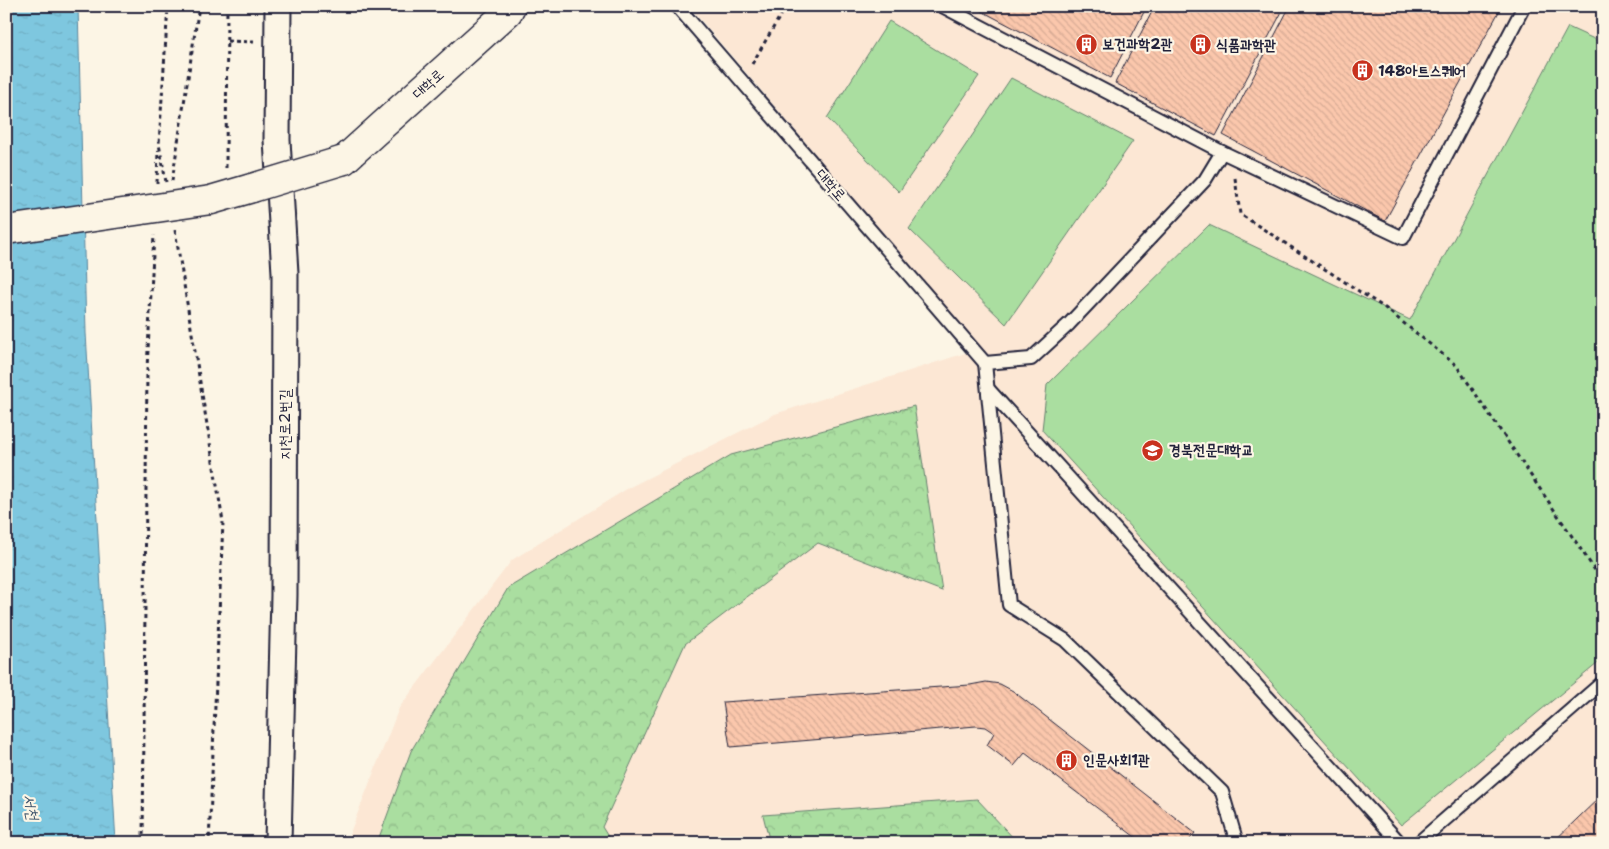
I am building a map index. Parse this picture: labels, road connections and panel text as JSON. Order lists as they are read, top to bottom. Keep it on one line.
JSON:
{"streets":{"main road":["대학로"],"street":["지천로2번길"]},"water":["서천"],"places":{"building":["보건과학2관","식품과학관","148아트스퀘어","인문사회1관"],"school or university":["경북전문대학교"]}}
